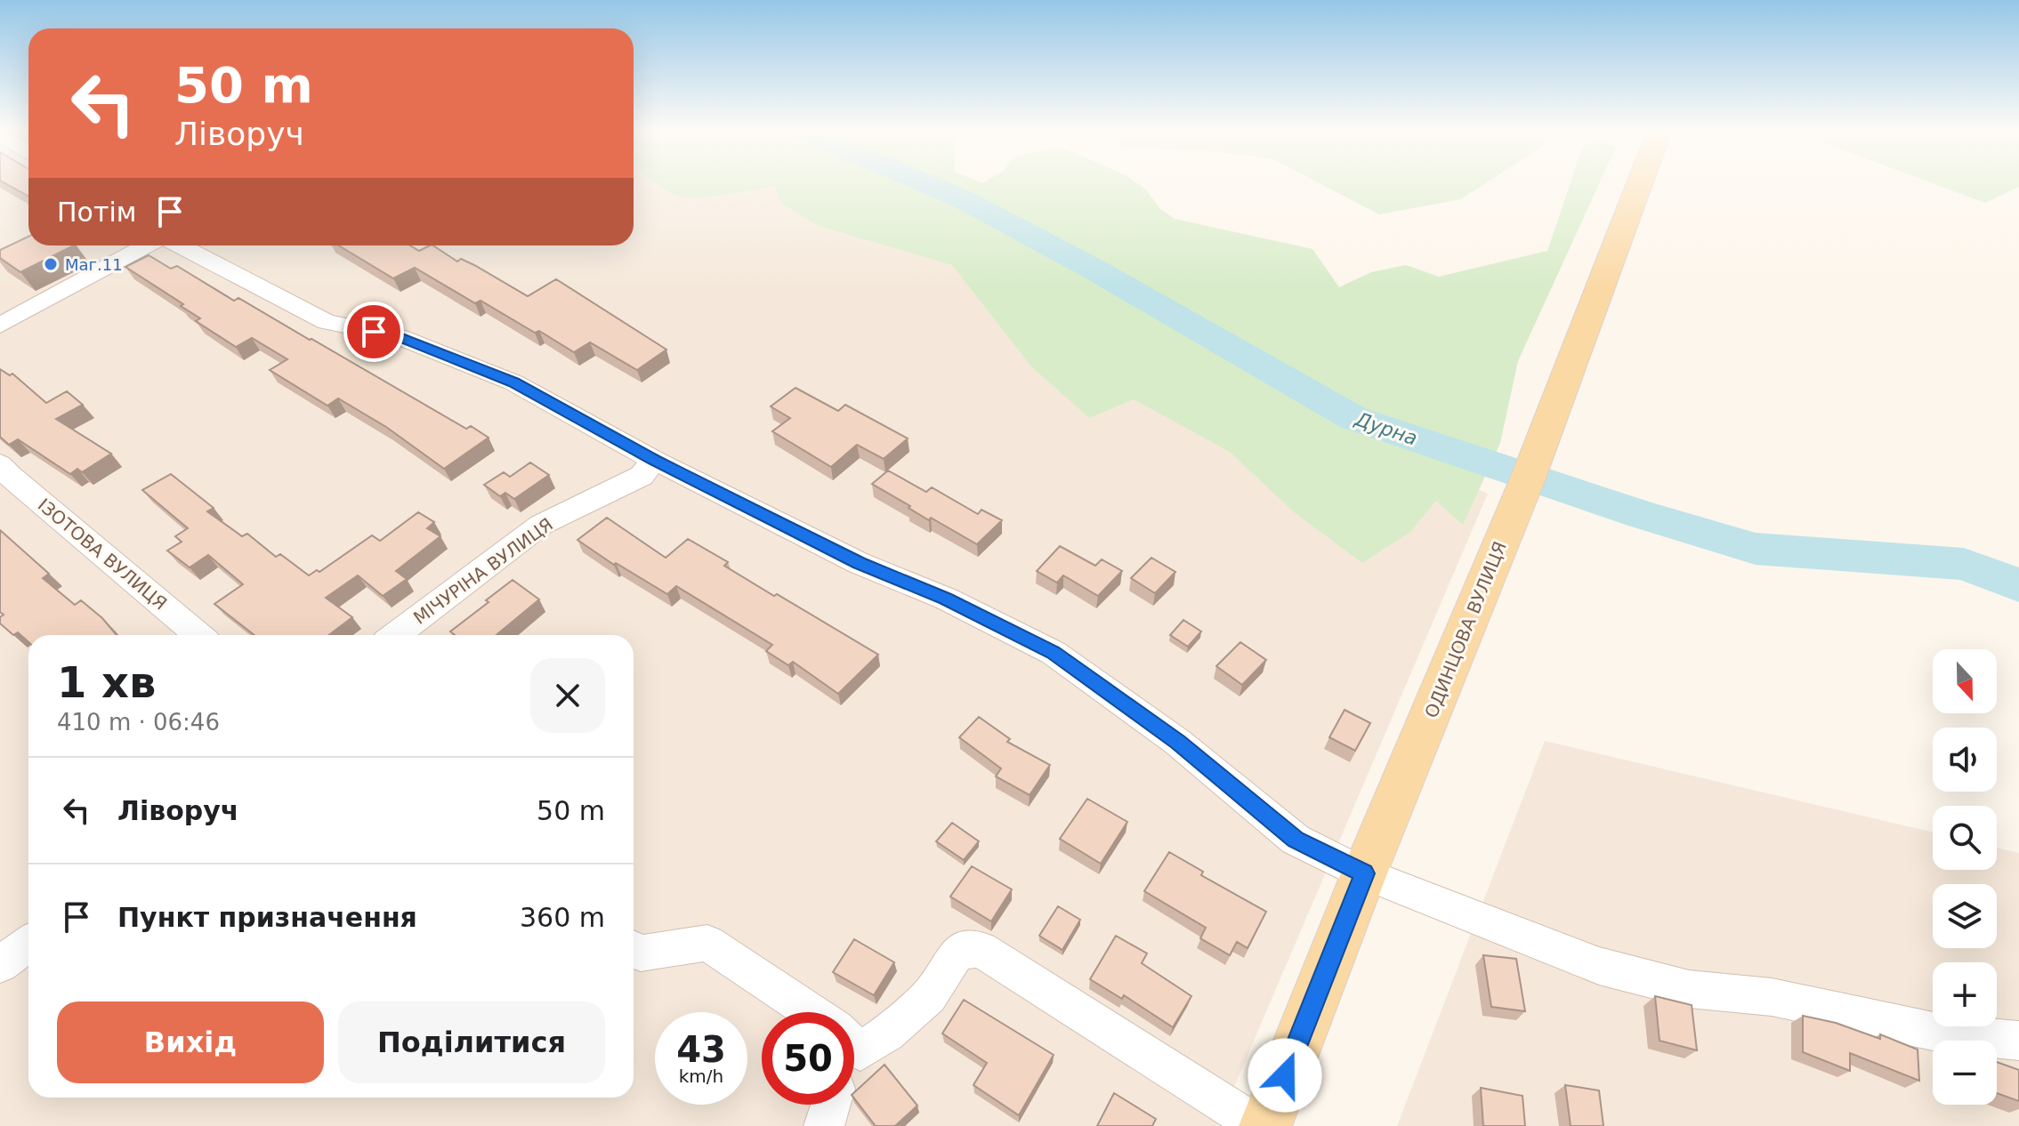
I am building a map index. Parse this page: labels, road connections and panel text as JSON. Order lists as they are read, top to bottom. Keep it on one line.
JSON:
{"streets":{"main road":["ОДИНЦОВА ВУЛИЦЯ"],"street":["ІЗОТОВА ВУЛИЦЯ","МІЧУРІНА ВУЛИЦЯ"]},"water":["Дурна"],"places":["Маг.11"],"north":"bottom","page":{"turn":["50 m","Ліворуч"],"then":"Потім","heading":["1 хв","410 m · 06:46"],"map_buttons":["+","−"],"list":[{"name":"Ліворуч","value":"50 m"},{"name":"Пункт призначення","value":"360 m"}],"buttons":["Вихід","Поділитися"],"speed":"43 km/h","limit":"50"}}
